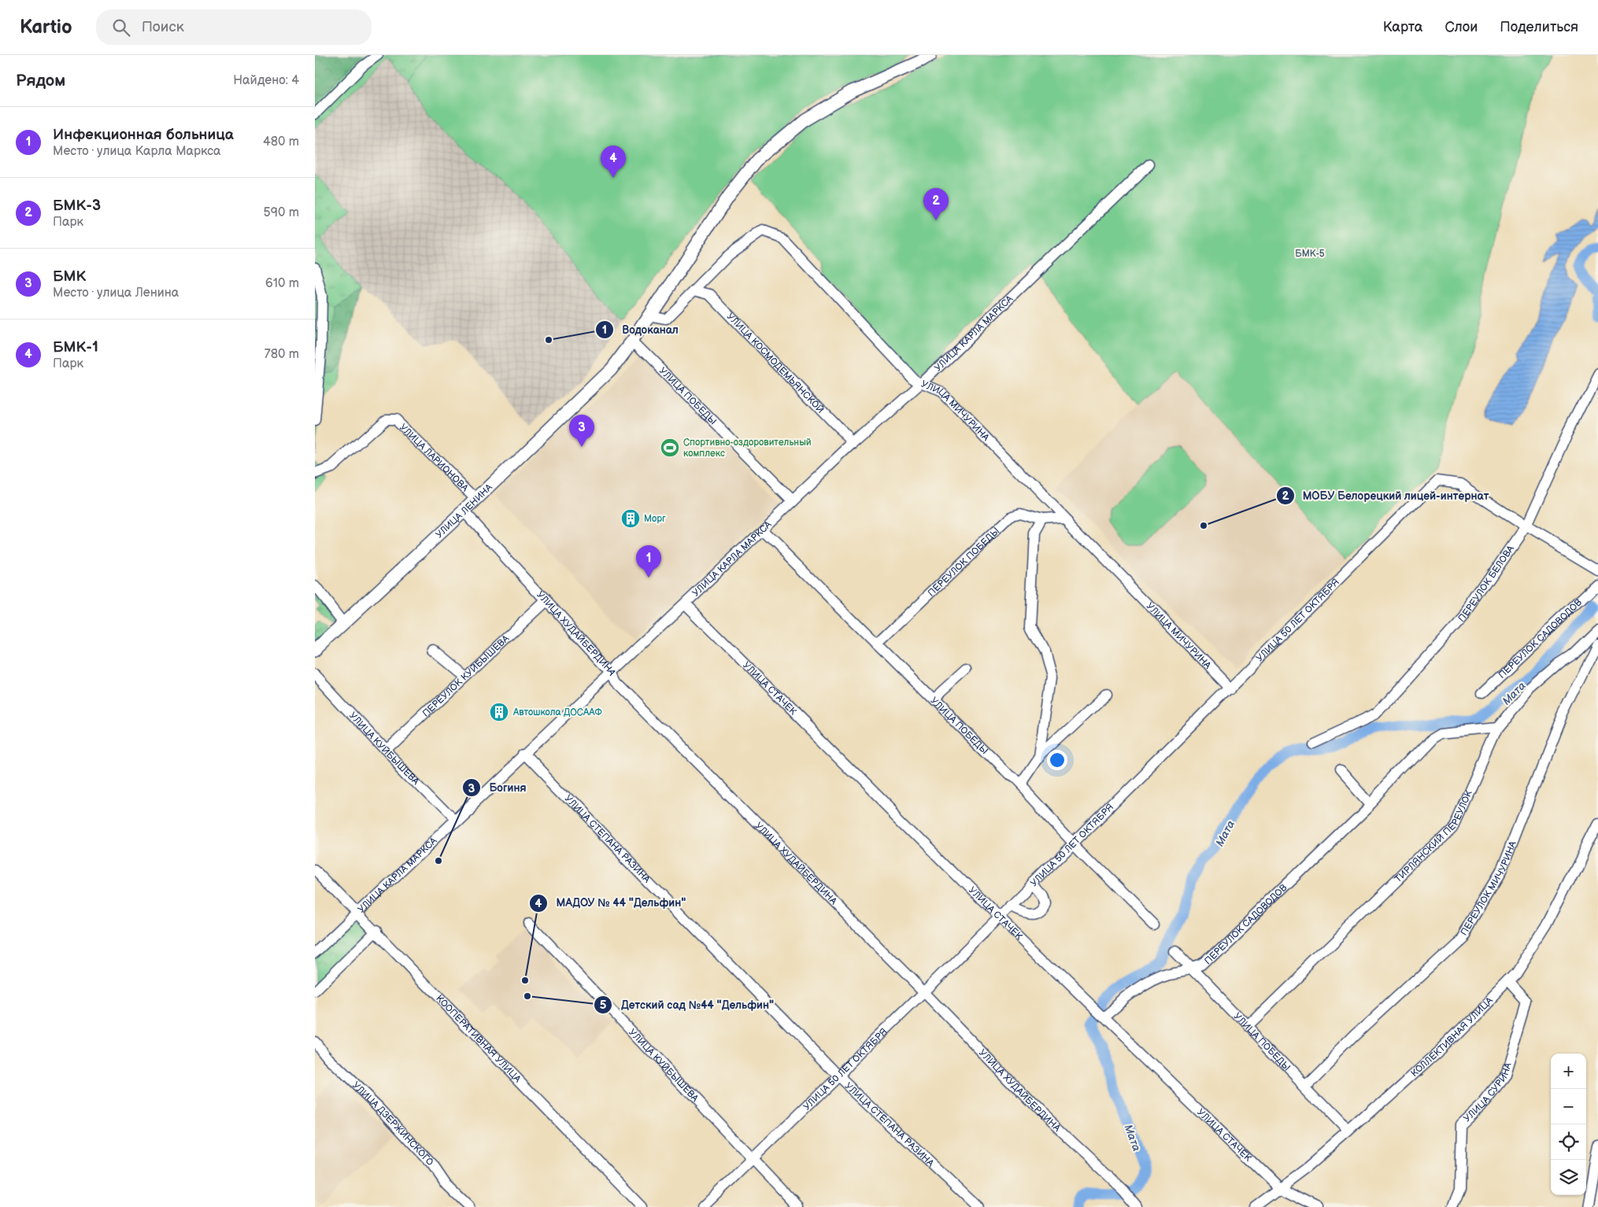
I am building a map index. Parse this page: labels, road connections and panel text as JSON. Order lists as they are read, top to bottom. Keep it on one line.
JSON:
{"streets":{"main road":["УЛИЦА ЛЕНИНА"],"street":["УЛИЦА КАРЛА МАРКСА","УЛИЦА КОСМОДЕМЬЯНСКОЙ","УЛИЦА ПОБЕДЫ","УЛИЦА МИЧУРИНА","УЛИЦА ЛАРИОНОВА","ПЕРЕУЛОК ПОБЕДЫ","ПЕРЕУЛОК БЕЛОВА","УЛИЦА 50 ЛЕТ ОКТЯБРЯ","УЛИЦА ХУДАЙБЕРДИНА","ПЕРЕУЛОК САДОВОДОВ","ПЕРЕУЛОК КУЙБЫШЕВА","УЛИЦА СТАЧЕК","УЛИЦА КУЙБЫШЕВА","ТИРЛЯНСКИЙ ПЕРЕУЛОК","УЛИЦА СТЕПАНА РАЗИНА","ПЕРЕУЛОК МИЧУРИНА","КОЛЛЕКТИВНАЯ УЛИЦА","КООПЕРАТИВНАЯ УЛИЦА","УЛИЦА СУРИНА","УЛИЦА ДЗЕРЖИНСКОГО"]},"crossings":[["УЛИЦА КАРЛА МАРКСА","УЛИЦА КОСМОДЕМЬЯНСКОЙ"],["УЛИЦА КАРЛА МАРКСА","УЛИЦА ПОБЕДЫ"],["УЛИЦА КАРЛА МАРКСА","УЛИЦА МИЧУРИНА"],["УЛИЦА КАРЛА МАРКСА","УЛИЦА ХУДАЙБЕРДИНА"],["УЛИЦА КАРЛА МАРКСА","УЛИЦА СТАЧЕК"],["УЛИЦА КАРЛА МАРКСА","УЛИЦА КУЙБЫШЕВА"],["УЛИЦА КАРЛА МАРКСА","УЛИЦА СТЕПАНА РАЗИНА"],["УЛИЦА КАРЛА МАРКСА","КООПЕРАТИВНАЯ УЛИЦА"],["УЛИЦА КОСМОДЕМЬЯНСКОЙ","УЛИЦА МИЧУРИНА"],["УЛИЦА ПОБЕДЫ","УЛИЦА ЛЕНИНА"],["УЛИЦА ПОБЕДЫ","ПЕРЕУЛОК ПОБЕДЫ"],["УЛИЦА ПОБЕДЫ","УЛИЦА 50 ЛЕТ ОКТЯБРЯ"],["УЛИЦА ПОБЕДЫ","ПЕРЕУЛОК САДОВОДОВ"],["УЛИЦА ПОБЕДЫ","ТИРЛЯНСКИЙ ПЕРЕУЛОК"],["УЛИЦА ПОБЕДЫ","ПЕРЕУЛОК МИЧУРИНА"],["УЛИЦА ПОБЕДЫ","КОЛЛЕКТИВНАЯ УЛИЦА"],["УЛИЦА МИЧУРИНА","УЛИЦА ЛЕНИНА"],["УЛИЦА МИЧУРИНА","ПЕРЕУЛОК ПОБЕДЫ"],["УЛИЦА МИЧУРИНА","УЛИЦА 50 ЛЕТ ОКТЯБРЯ"],["УЛИЦА ЛАРИОНОВА","УЛИЦА ЛЕНИНА"],["УЛИЦА ЛЕНИНА","УЛИЦА ХУДАЙБЕРДИНА"],["ПЕРЕУЛОК БЕЛОВА","УЛИЦА 50 ЛЕТ ОКТЯБРЯ"],["УЛИЦА 50 ЛЕТ ОКТЯБРЯ","УЛИЦА ХУДАЙБЕРДИНА"],["УЛИЦА 50 ЛЕТ ОКТЯБРЯ","УЛИЦА СТАЧЕК"],["УЛИЦА 50 ЛЕТ ОКТЯБРЯ","УЛИЦА КУЙБЫШЕВА"],["УЛИЦА 50 ЛЕТ ОКТЯБРЯ","УЛИЦА СТЕПАНА РАЗИНА"],["УЛИЦА ХУДАЙБЕРДИНА","ПЕРЕУЛОК КУЙБЫШЕВА"],["ПЕРЕУЛОК САДОВОДОВ","УЛИЦА СТАЧЕК"],["ПЕРЕУЛОК САДОВОДОВ","ТИРЛЯНСКИЙ ПЕРЕУЛОК"],["ПЕРЕУЛОК КУЙБЫШЕВА","УЛИЦА КУЙБЫШЕВА"],["УЛИЦА СТАЧЕК","КОЛЛЕКТИВНАЯ УЛИЦА"],["КОЛЛЕКТИВНАЯ УЛИЦА","УЛИЦА СУРИНА"]],"water":["Мата"],"parks":["БМК-5"],"places":{"other":["Водоканал","МОБУ Белорецкий лицей-интернат","Богиня","МАДОУ № 44 \"Дельфин\"","Детский сад №44 \"Дельфин\""],"sports":["Спортивно-оздоровительный комплекс"],"building":["Морг","Автошкола ДОСААФ"]},"page":{"header":"Kartio","search":"Поиск","nav":["Карта","Слои","Поделиться"],"heading":["Рядом","Найдено: 4"],"list":[{"mark":"1","name":"Инфекционная больница","note":"Место · улица Карла Маркса","value":"480 m"},{"mark":"2","name":"БМК-3","note":"Парк","value":"590 m"},{"mark":"3","name":"БМК","note":"Место · улица Ленина","value":"610 m"},{"mark":"4","name":"БМК-1","note":"Парк","value":"780 m"}],"pins":["4","2","3","1"],"map_buttons":["+","−"]}}
